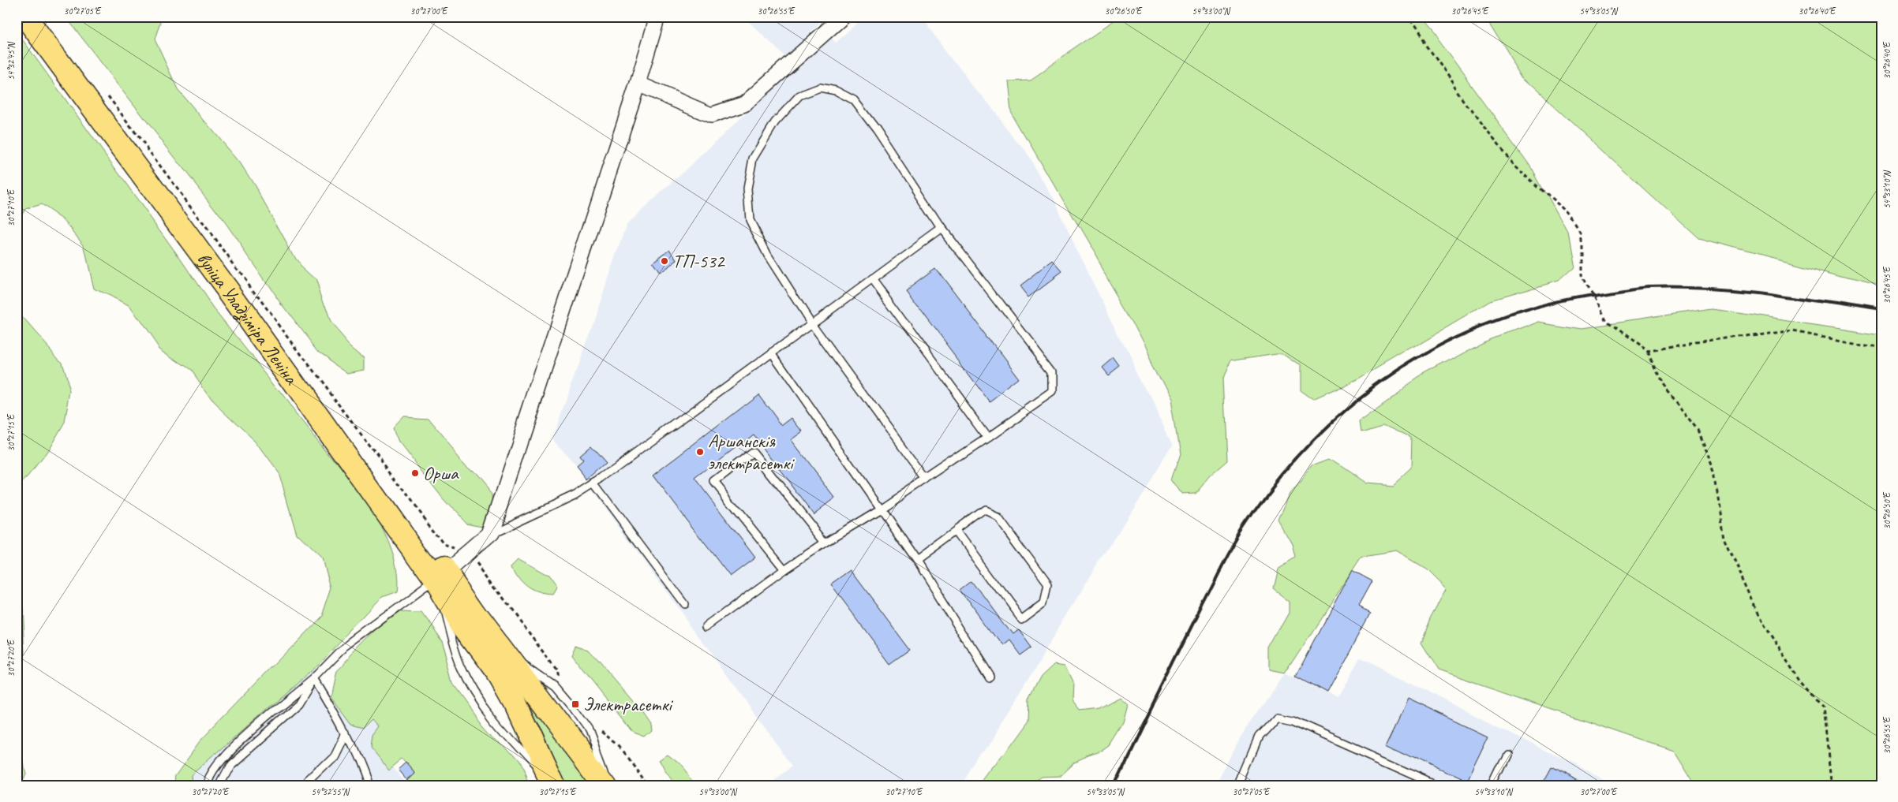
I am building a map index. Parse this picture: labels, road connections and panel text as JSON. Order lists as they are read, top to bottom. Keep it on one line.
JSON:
{"streets":{"main road":["вуліца Уладзіміра Леніна"]},"places":{"other":["ТП-532","Аршанскія электрасеткі","Орша"],"transit":["Электрасеткі"]},"coordinates":["30°27'05\"E","30°27'00\"E","30°26'55\"E","30°26'50\"E","54°33'00\"N","30°26'45\"E","54°33'05\"N","30°26'40\"E","54°32'45\"N","54°33'10\"N","30°27'10\"E","30°27'15\"E","30°27'20\"E","54°32'55\"N"]}
